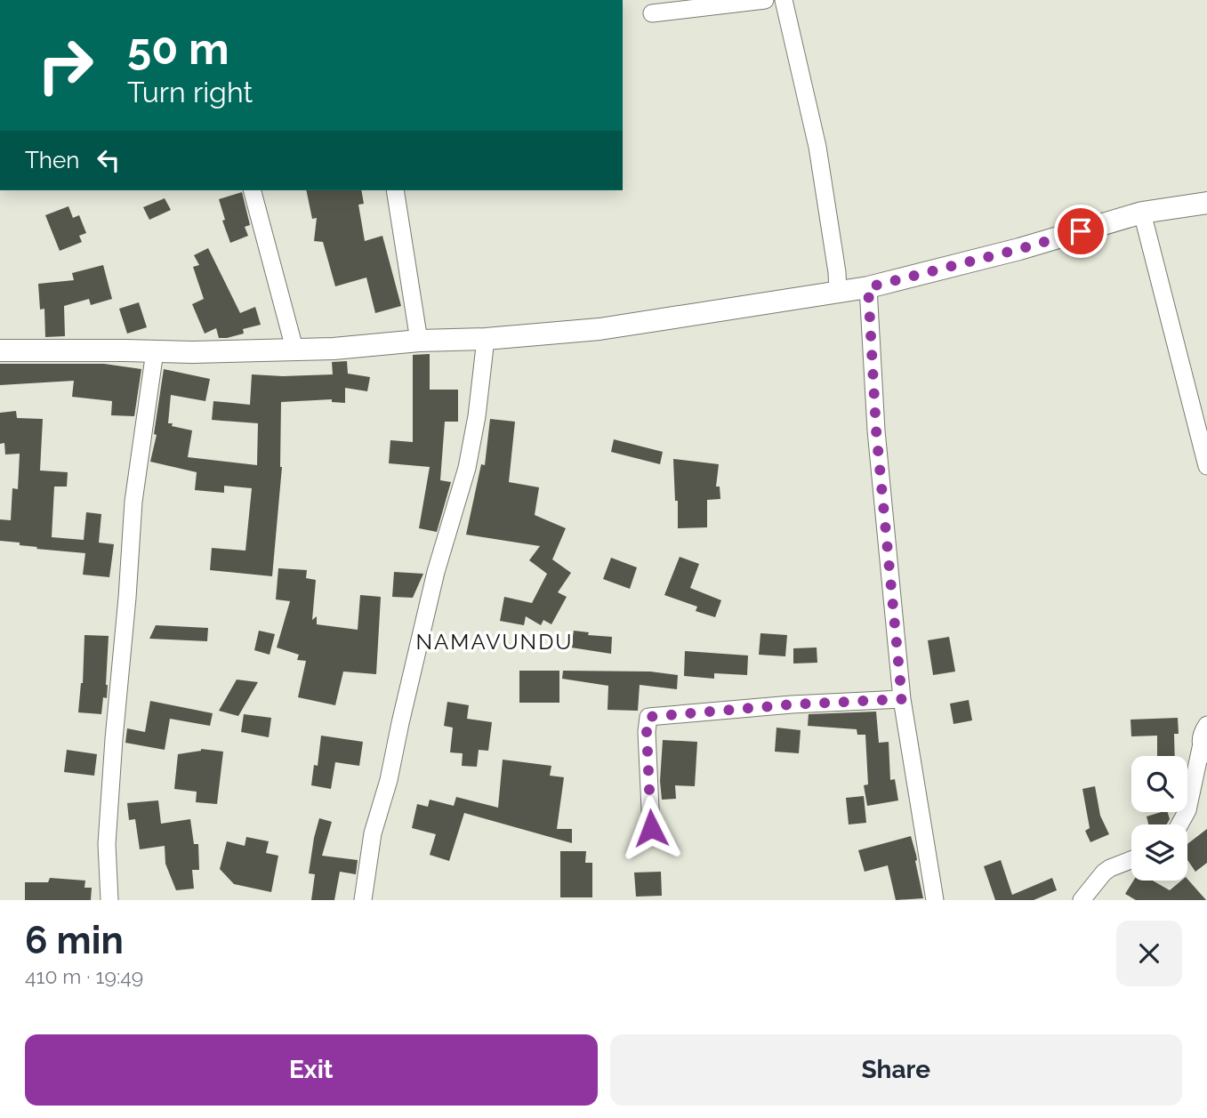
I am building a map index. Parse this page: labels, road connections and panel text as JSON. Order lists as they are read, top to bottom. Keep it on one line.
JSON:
{"districts":["NAMAVUNDU"],"page":{"turn":["50 m","Turn right"],"then":"Then","heading":["6 min","410 m · 19:49"],"buttons":["Exit","Share"]}}
